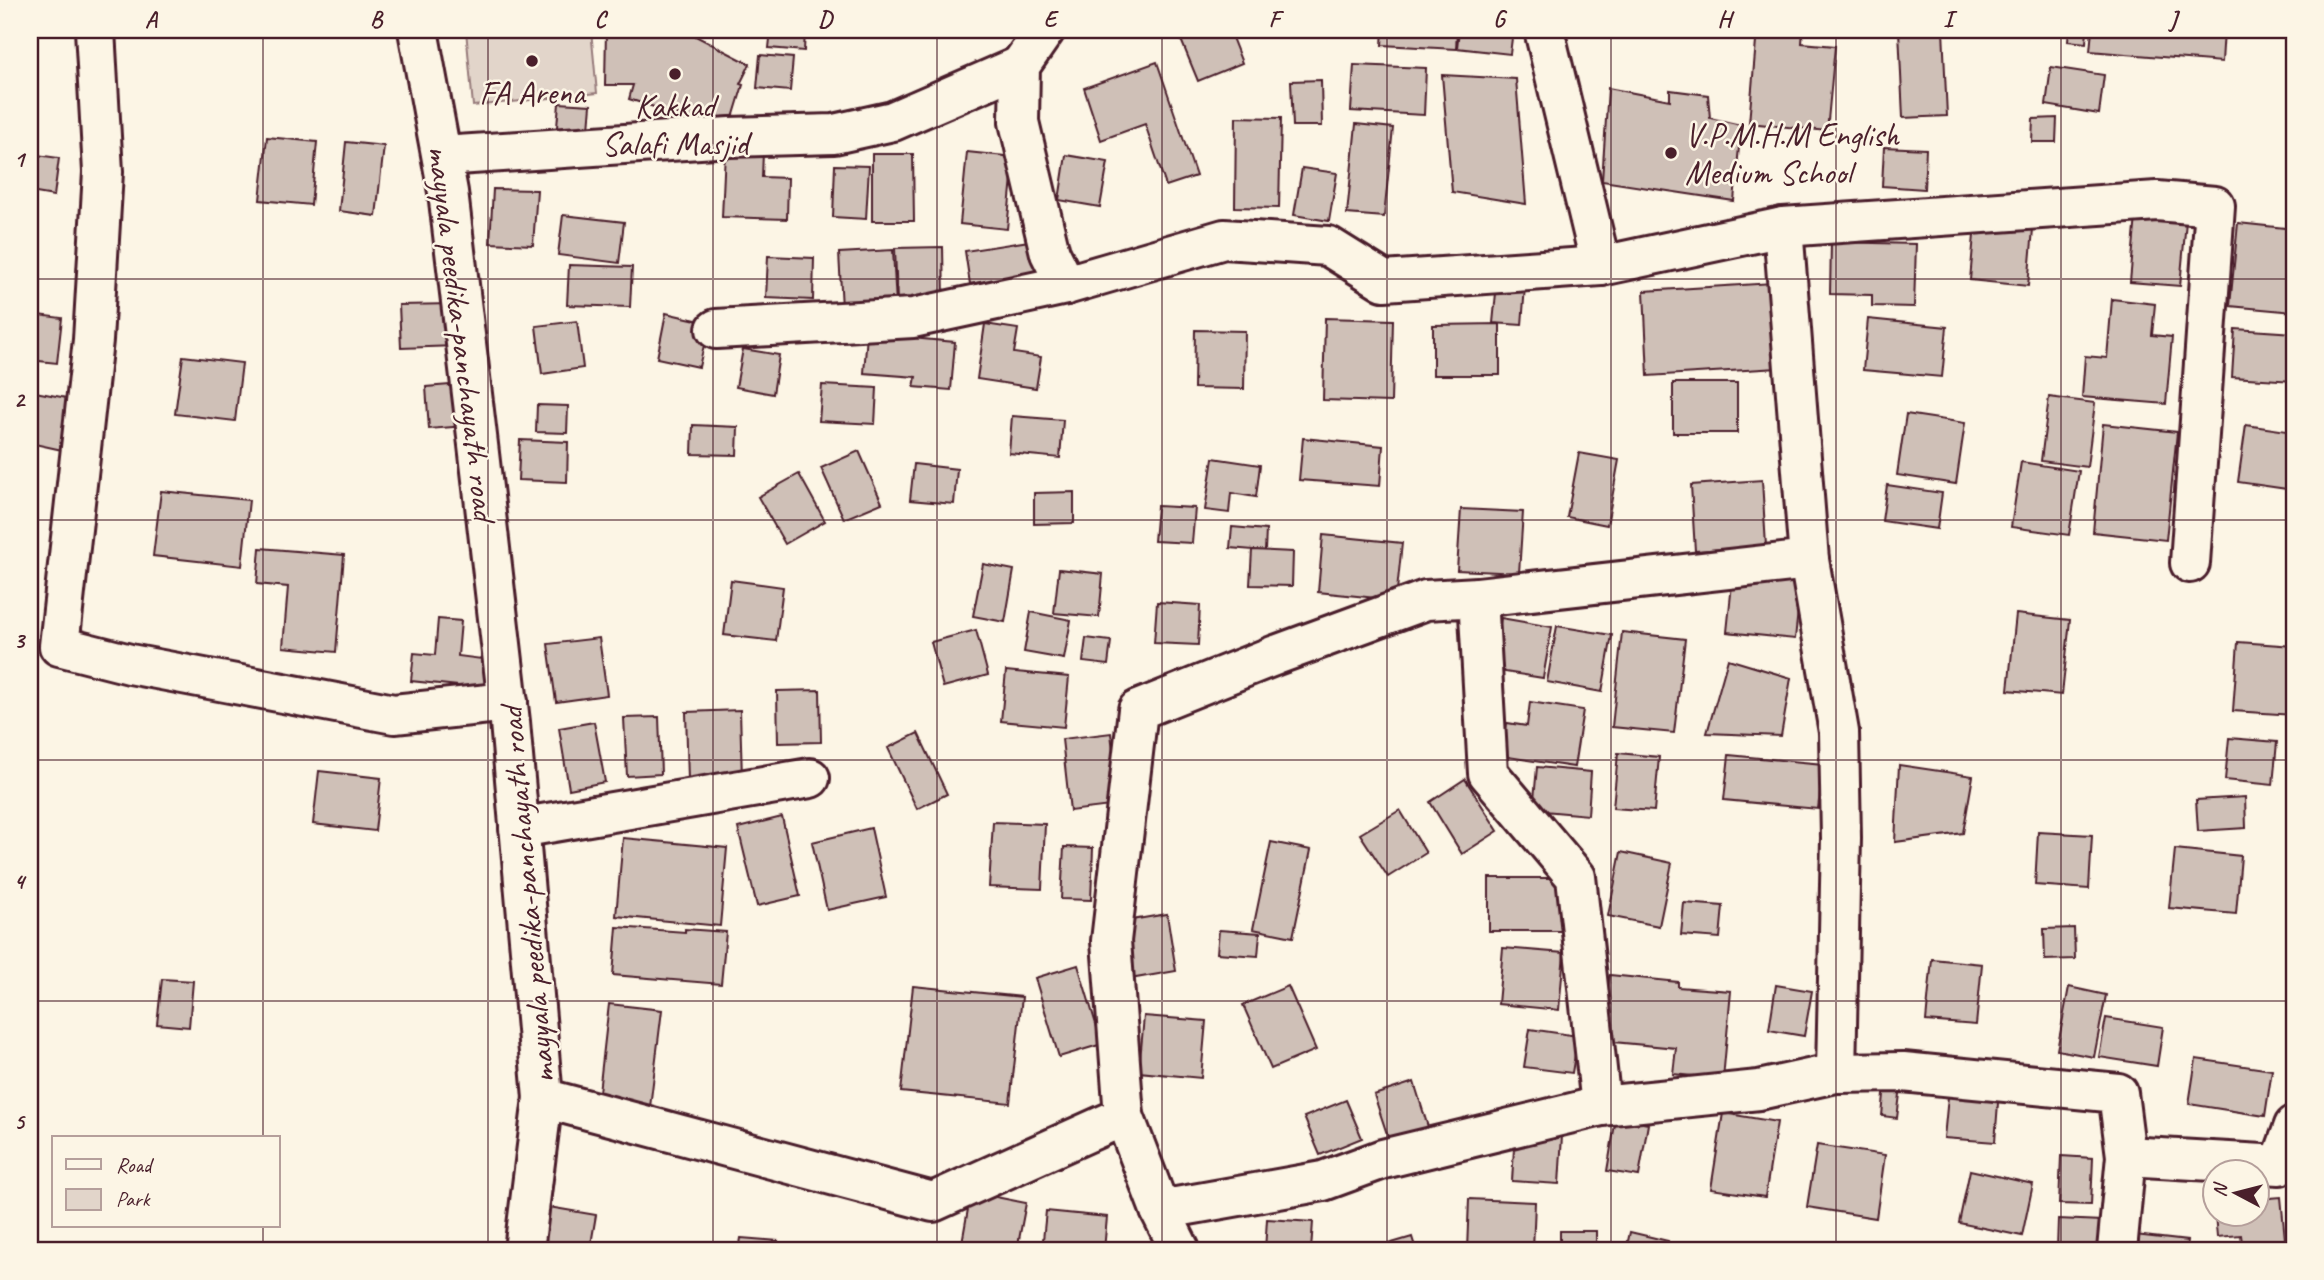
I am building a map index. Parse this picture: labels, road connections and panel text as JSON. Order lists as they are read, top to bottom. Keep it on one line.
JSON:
{"streets":{"street":["mayyala peedika-panchayath road"]},"places":["FA Arena","Kakkad Salafi Masjid","V.P.M.H.M English Medium School"],"legend":["Road","Park"],"north":"left","grid":{"columns":["A","B","C","D","E","F","G","H","I","J"],"rows":["1","2","3","4","5"]}}
